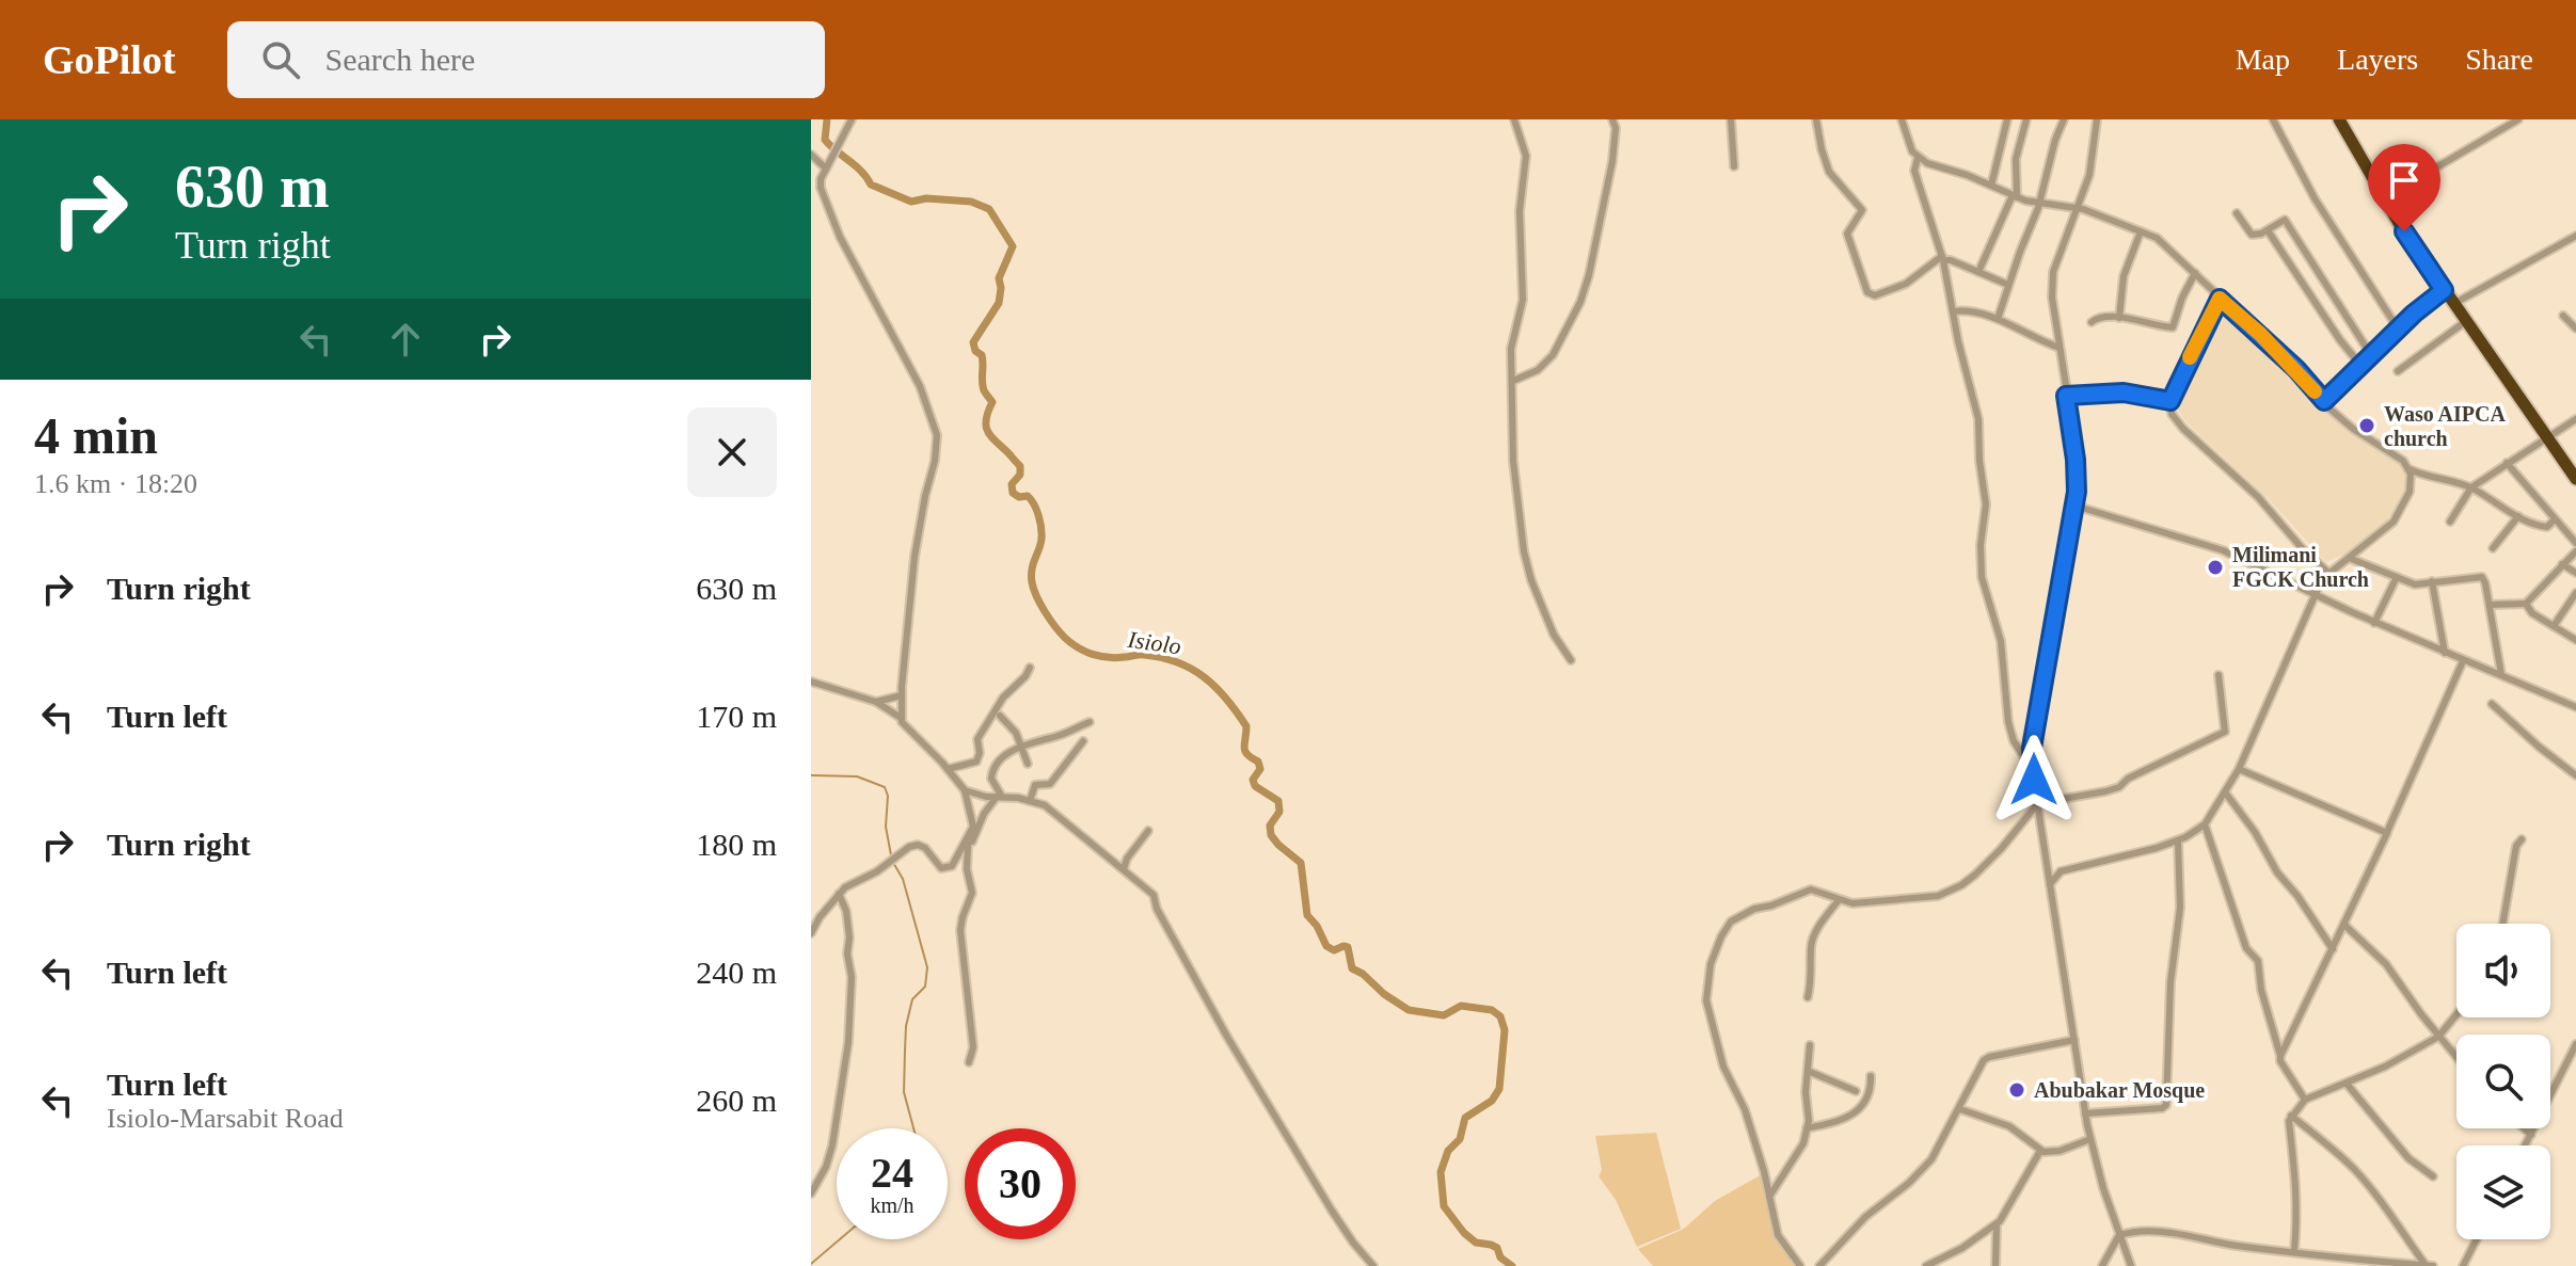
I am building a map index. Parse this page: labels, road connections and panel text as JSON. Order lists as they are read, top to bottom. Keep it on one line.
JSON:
{"water":["Isiolo"],"places":["Waso AIPCA church","Milimani FGCK Church","Abubakar Mosque"],"page":{"header":"GoPilot","search":"Search here","nav":["Map","Layers","Share"],"turn":["630 m","Turn right"],"heading":["4 min","1.6 km · 18:20"],"list":[{"name":"Turn right","value":"630 m"},{"name":"Turn left","value":"170 m"},{"name":"Turn right","value":"180 m"},{"name":"Turn left","value":"240 m"},{"name":"Turn left","note":"Isiolo-Marsabit Road","value":"260 m"}],"speed":"24 km/h","limit":"30"}}
